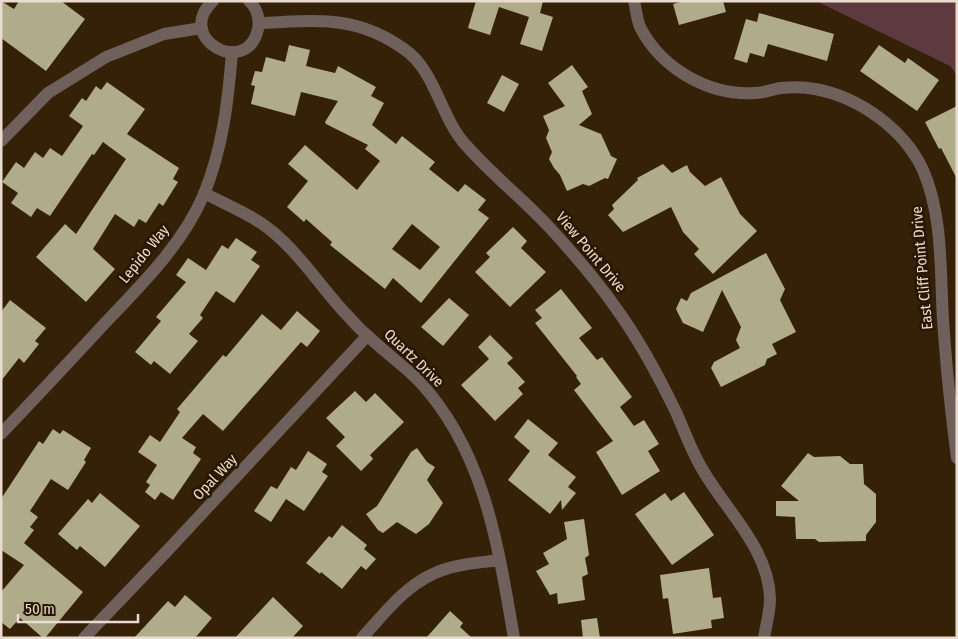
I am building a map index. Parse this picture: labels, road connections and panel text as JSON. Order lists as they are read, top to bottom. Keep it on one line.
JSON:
{"streets":{"street":["View Point Drive","Lepido Way","East Cliff Point Drive","Quartz Drive","Opal Way"]},"crossings":[["Lepido Way","Quartz Drive"],["Quartz Drive","Opal Way"]],"scale_bar":"50 m"}
